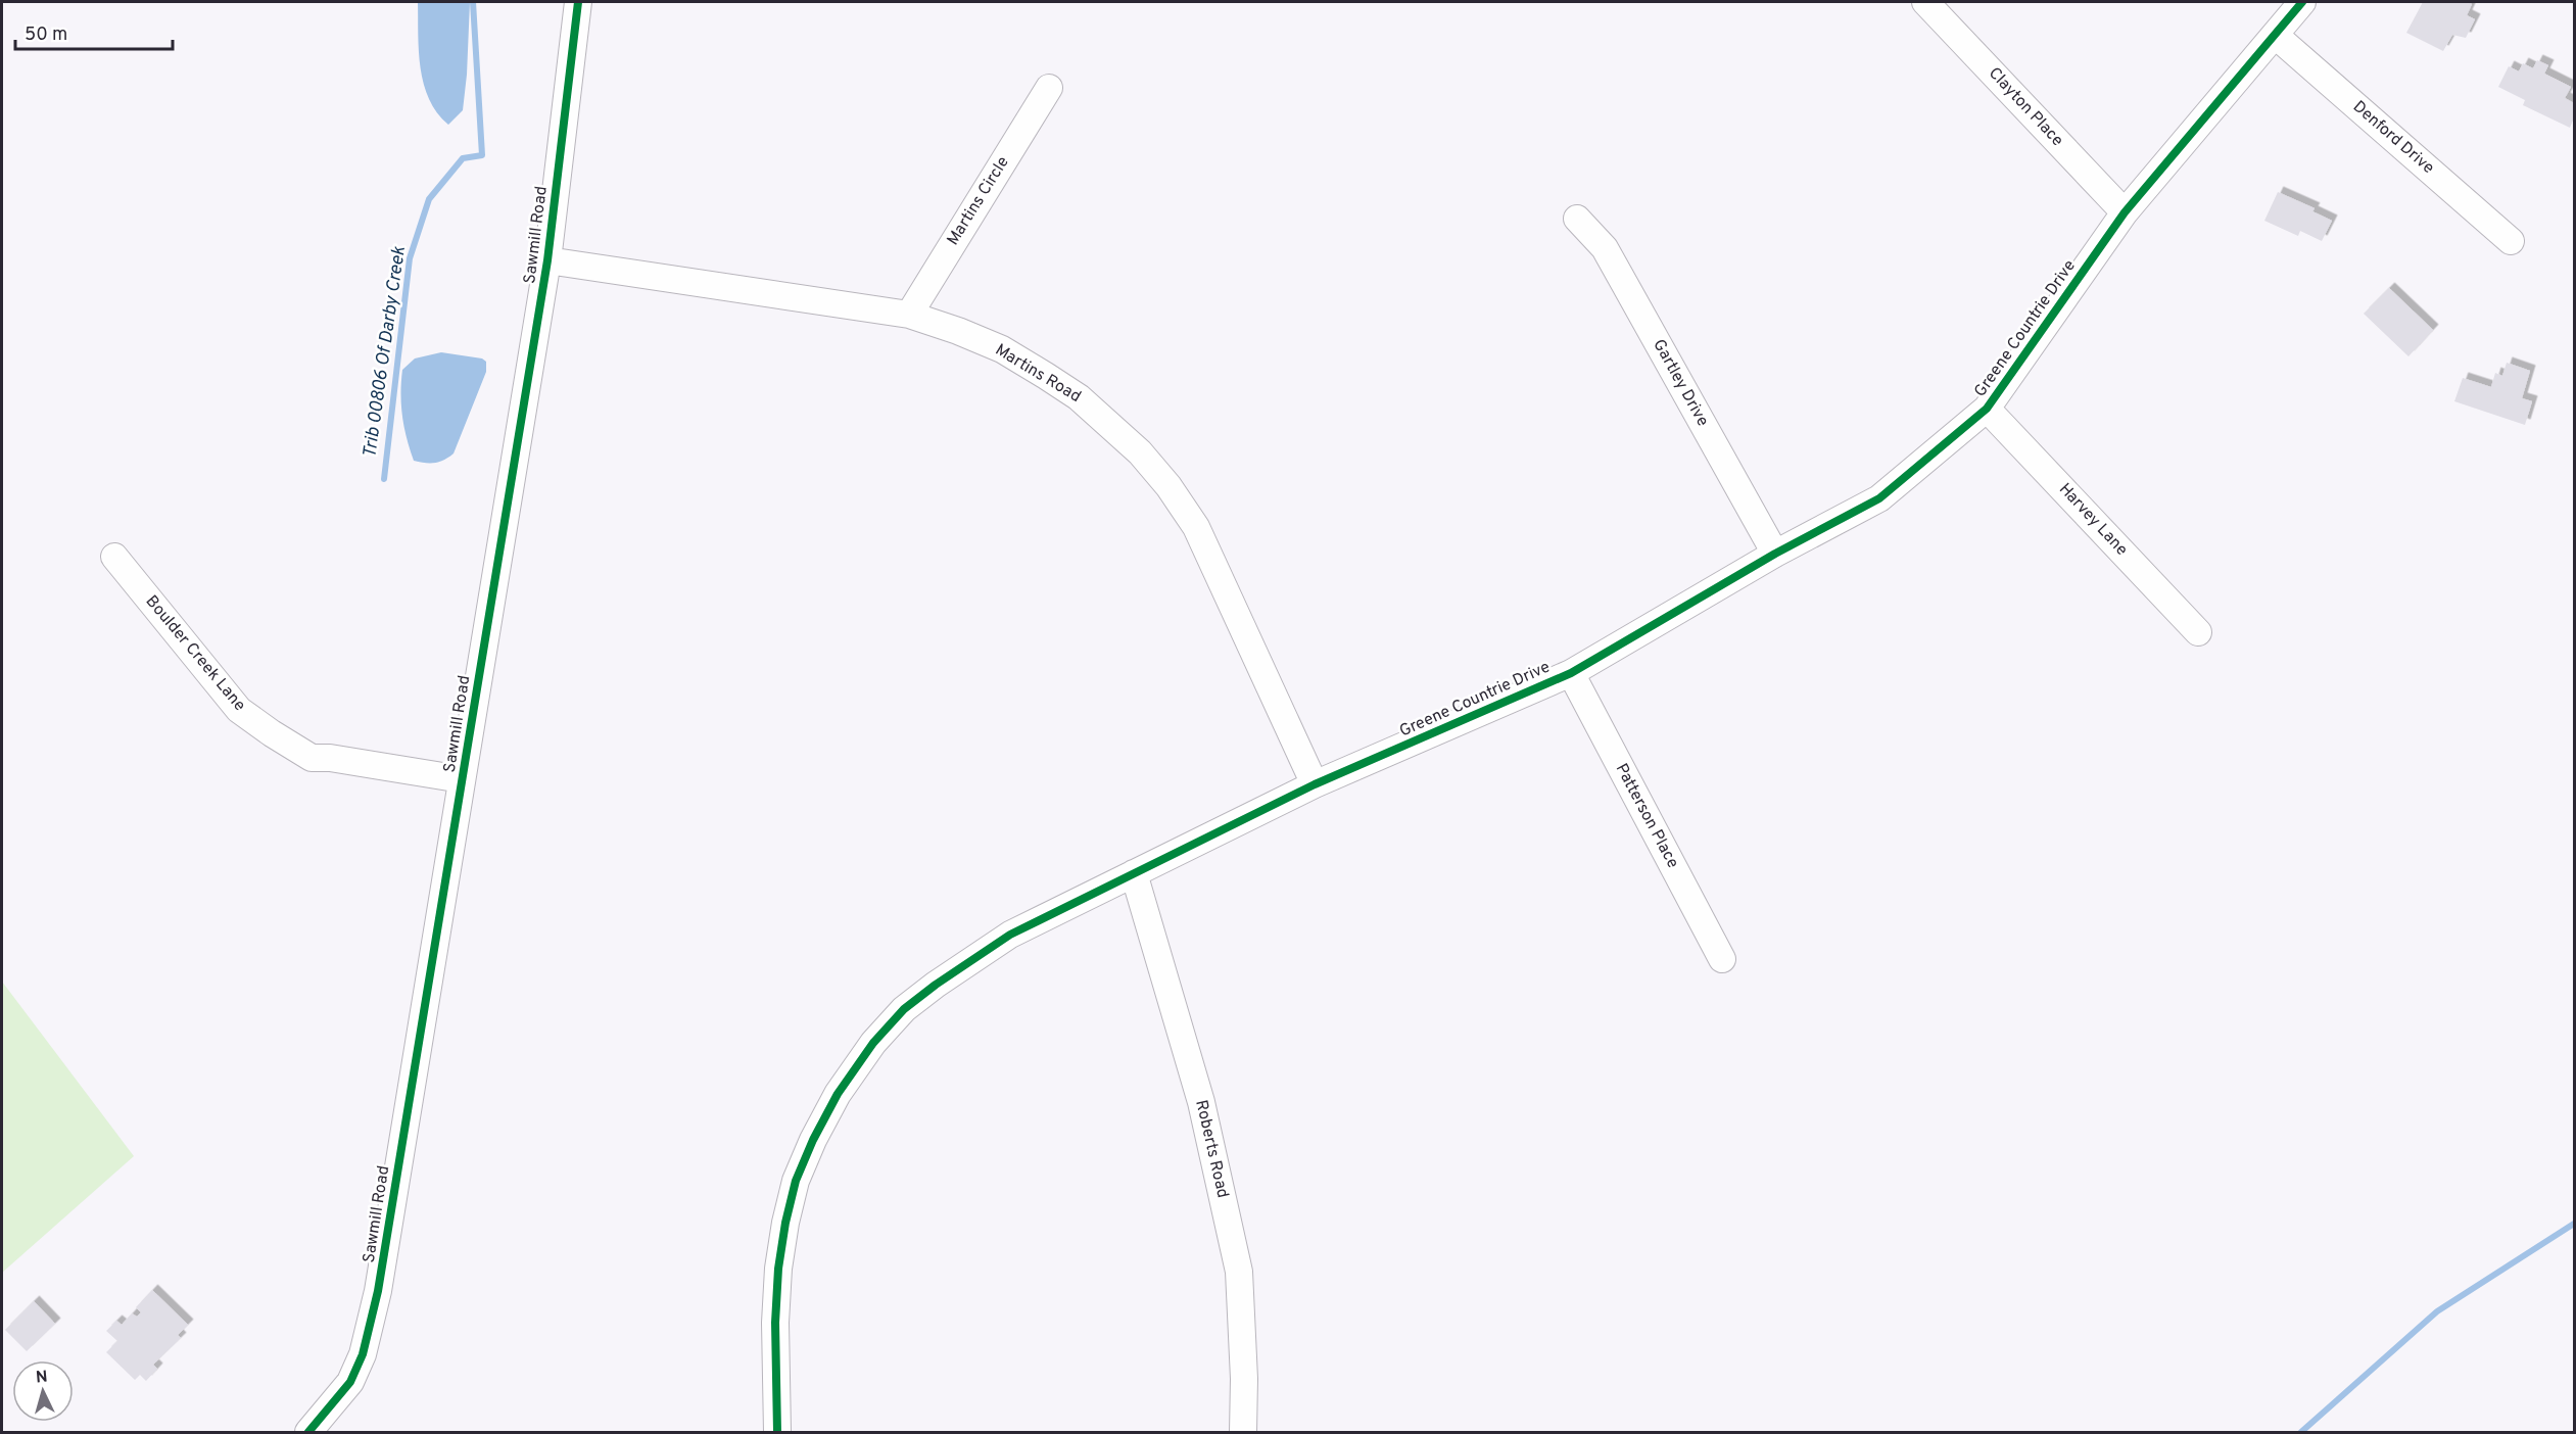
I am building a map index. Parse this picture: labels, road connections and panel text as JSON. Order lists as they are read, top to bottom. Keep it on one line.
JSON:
{"streets":{"street":["Clayton Place","Denford Drive","Martins Circle","Sawmill Road","Greene Countrie Drive","Martins Road","Gartley Drive","Harvey Lane","Boulder Creek Lane","Patterson Place","Roberts Road"]},"crossings":[["Clayton Place","Greene Countrie Drive"],["Denford Drive","Greene Countrie Drive"],["Martins Circle","Martins Road"],["Sawmill Road","Martins Road"],["Sawmill Road","Boulder Creek Lane"],["Greene Countrie Drive","Martins Road"],["Greene Countrie Drive","Gartley Drive"],["Greene Countrie Drive","Harvey Lane"],["Greene Countrie Drive","Patterson Place"],["Greene Countrie Drive","Roberts Road"]],"water":["Trib 00806 Of Darby Creek"],"scale_bar":"50 m","north":"top"}
